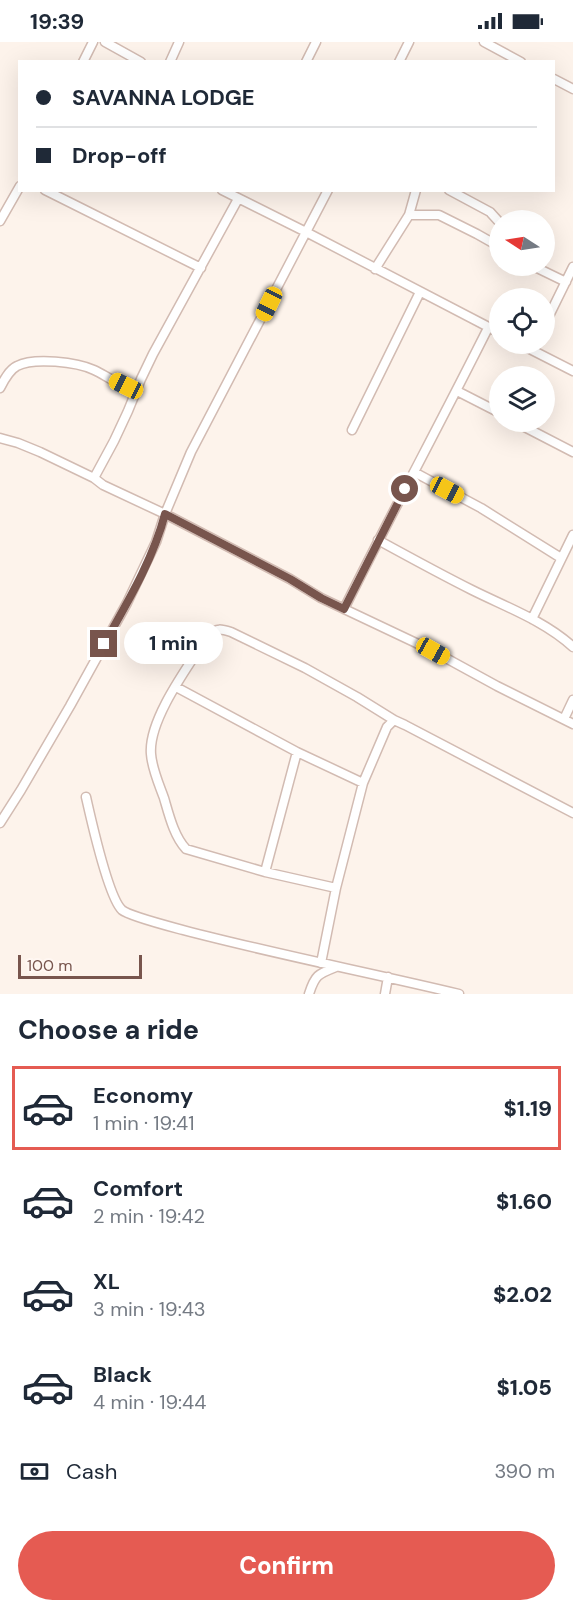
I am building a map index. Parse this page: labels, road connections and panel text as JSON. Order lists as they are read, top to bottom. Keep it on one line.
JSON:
{"scale_bar":"100 m","north":"left","page":{"status":"19:39","banner":["SAVANNA LODGE","Drop-off"],"bubble":"1 min","scale":"100 m","heading":"Choose a ride","list":[{"name":"Economy","note":"1 min · 19:41","value":"$1.19"},{"name":"Comfort","note":"2 min · 19:42","value":"$1.60"},{"name":"XL","note":"3 min · 19:43","value":"$2.02"},{"name":"Black","note":"4 min · 19:44","value":"$1.05"}],"pay":["Cash","390 m"],"buttons":"Confirm"}}
